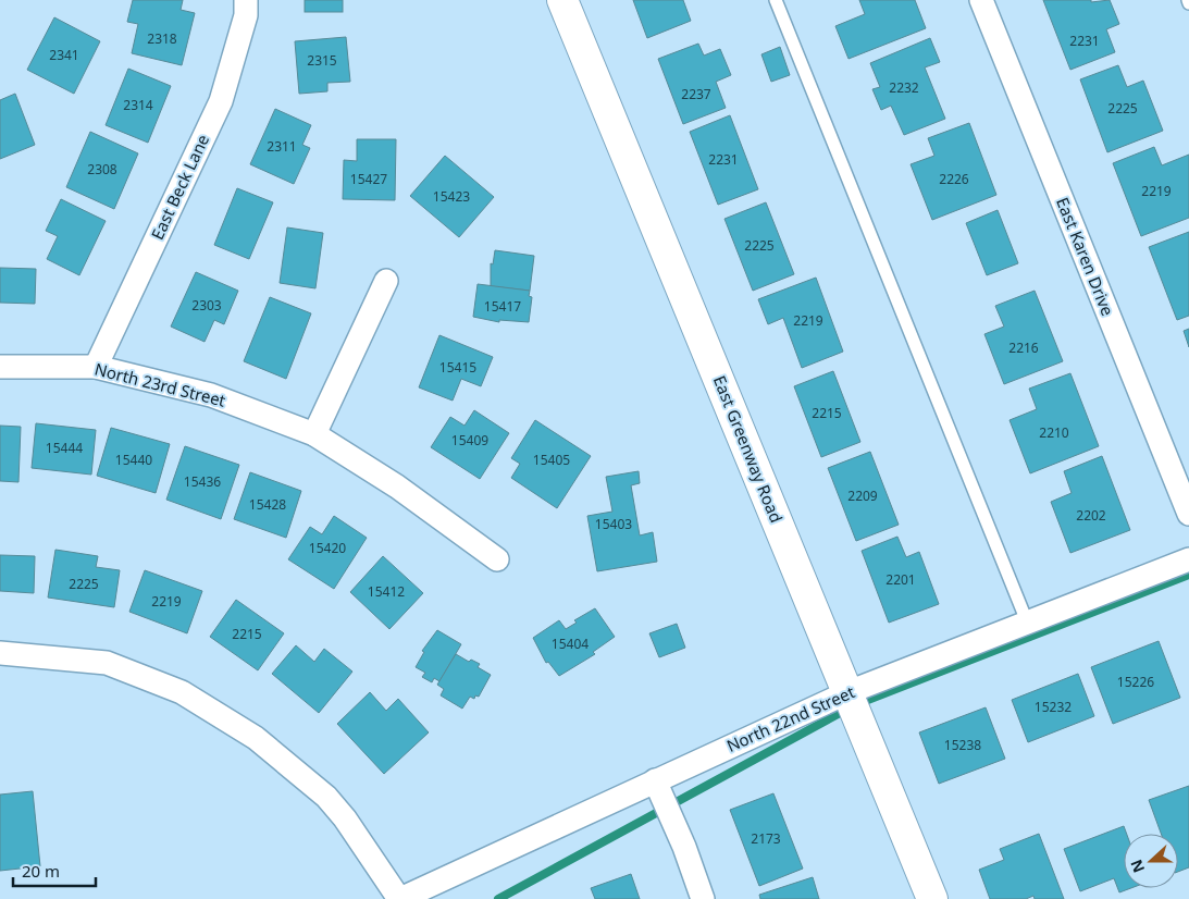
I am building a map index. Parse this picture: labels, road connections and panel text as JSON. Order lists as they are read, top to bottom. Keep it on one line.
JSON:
{"streets":{"street":["East Beck Lane","East Karen Drive","North 23rd Street","East Greenway Road","North 22nd Street"]},"crossings":[["East Beck Lane","North 23rd Street"],["East Greenway Road","North 22nd Street"]],"house_numbers":["2318","2231","2341","2315","2232","2237","2314","2225","2311","2231","2308","15427","2226","2219","15423","2225","2303","15417","2219","2216","15415","2215","2210","15409","15444","15440","15405","15436","2209","15428","2202","15403","15420","2201","2225","15412","2219","2215","15404","15226","15232","15238","2173"],"scale_bar":"20 m","north":"left"}
